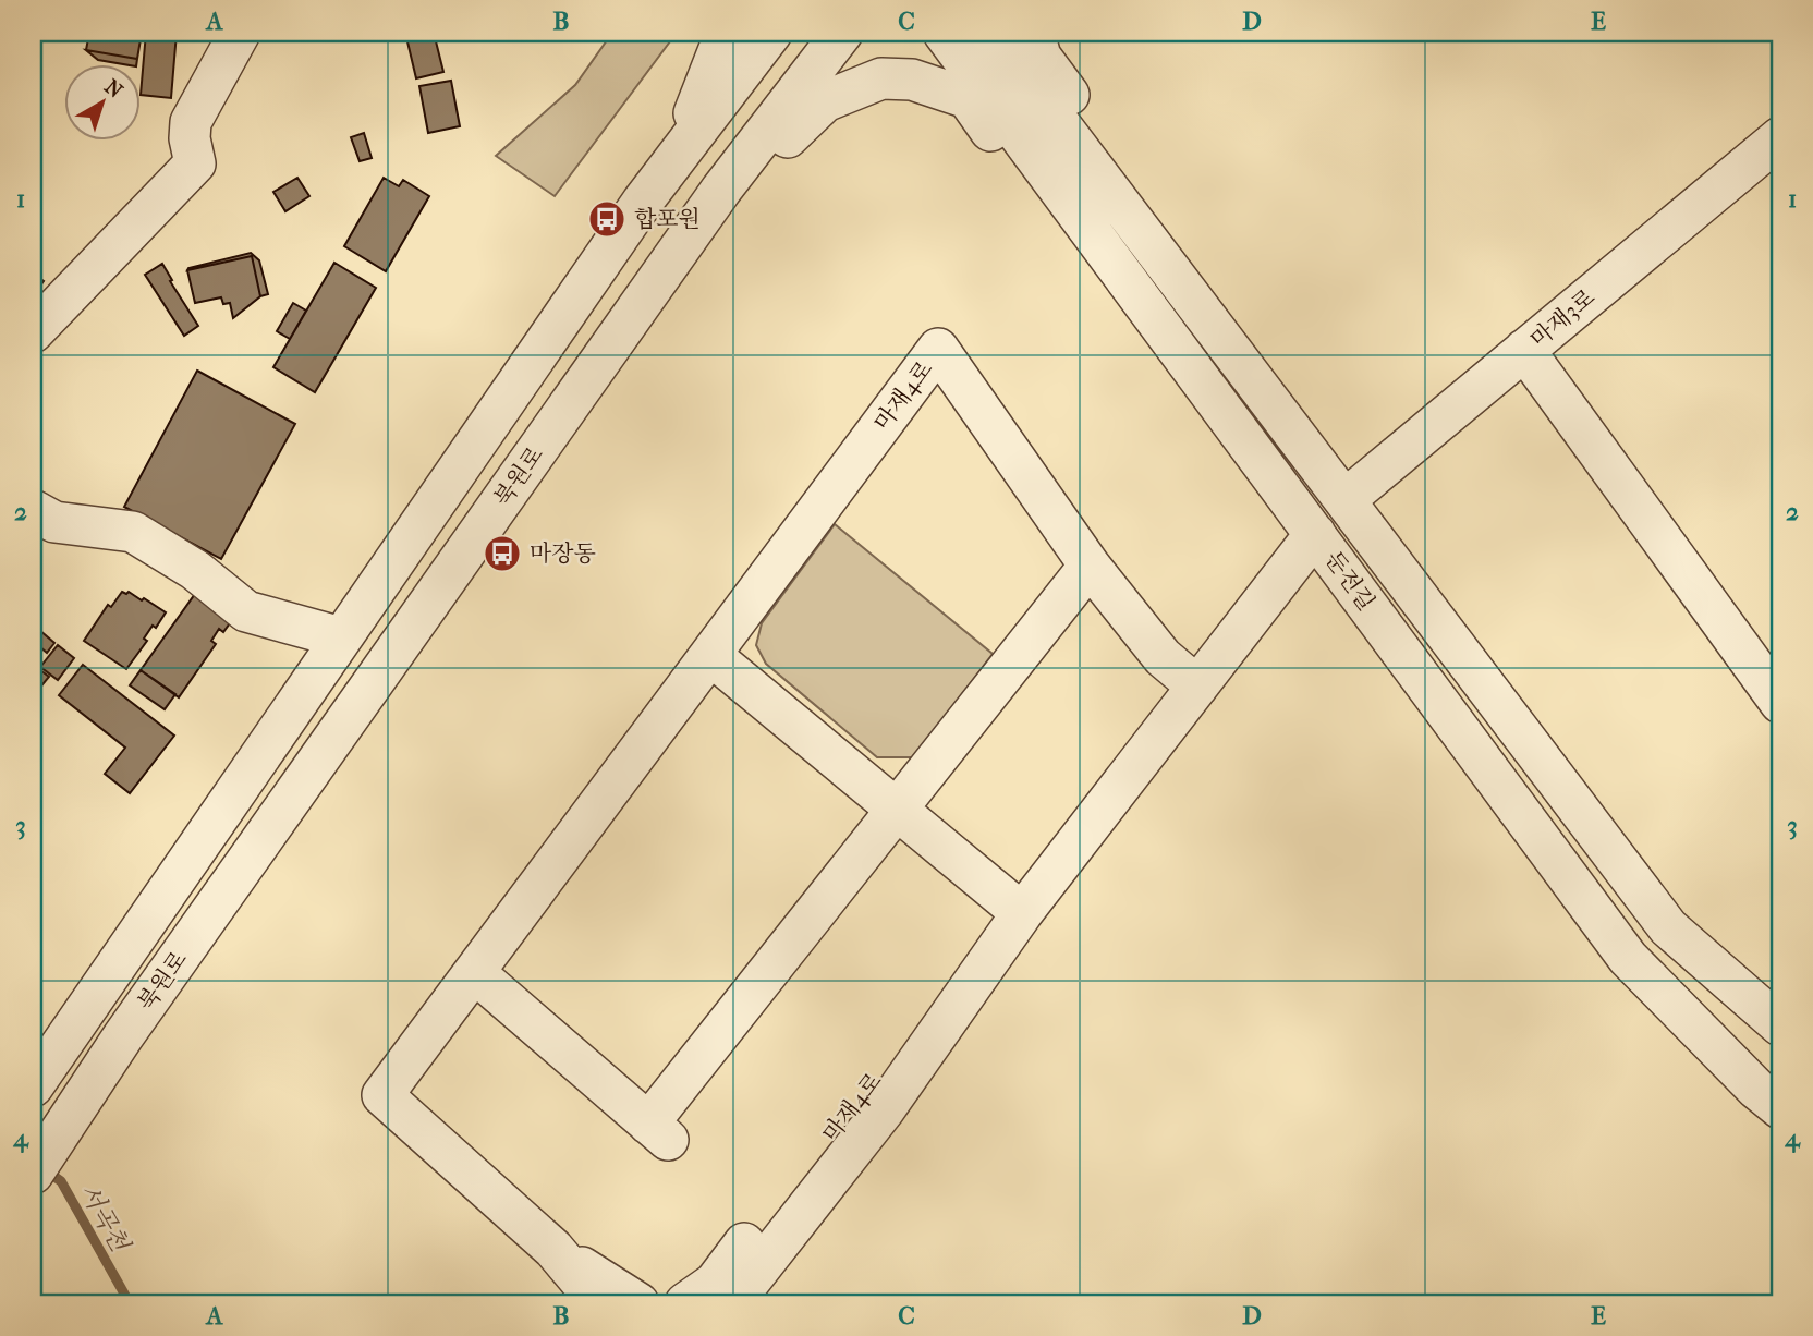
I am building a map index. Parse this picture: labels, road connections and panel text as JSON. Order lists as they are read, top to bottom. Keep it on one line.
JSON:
{"streets":{"street":["마재3로","마재4로","북원로","둔전길"]},"crossings":[["마재3로","둔전길"],["마재4로","둔전길"]],"water":["서곡천"],"places":{"bus stop":["합포원","마장동"]},"north":"top right","grid":{"columns":["A","B","C","D","E"],"rows":["1","2","3","4"]}}
